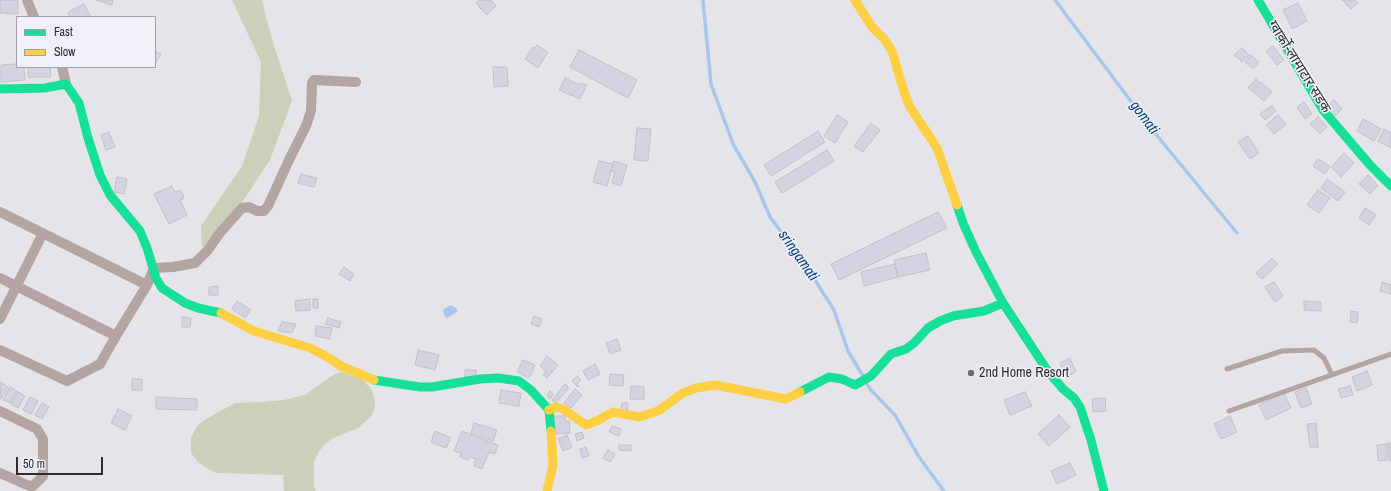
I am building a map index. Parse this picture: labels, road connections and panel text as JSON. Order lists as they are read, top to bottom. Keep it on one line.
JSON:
{"streets":{"street":["ग्वार्को-लामाटार सडक"]},"water":["gomati","sringamati"],"places":["2nd Home Resort"],"legend":["Fast","Slow"],"scale_bar":"50 m"}
